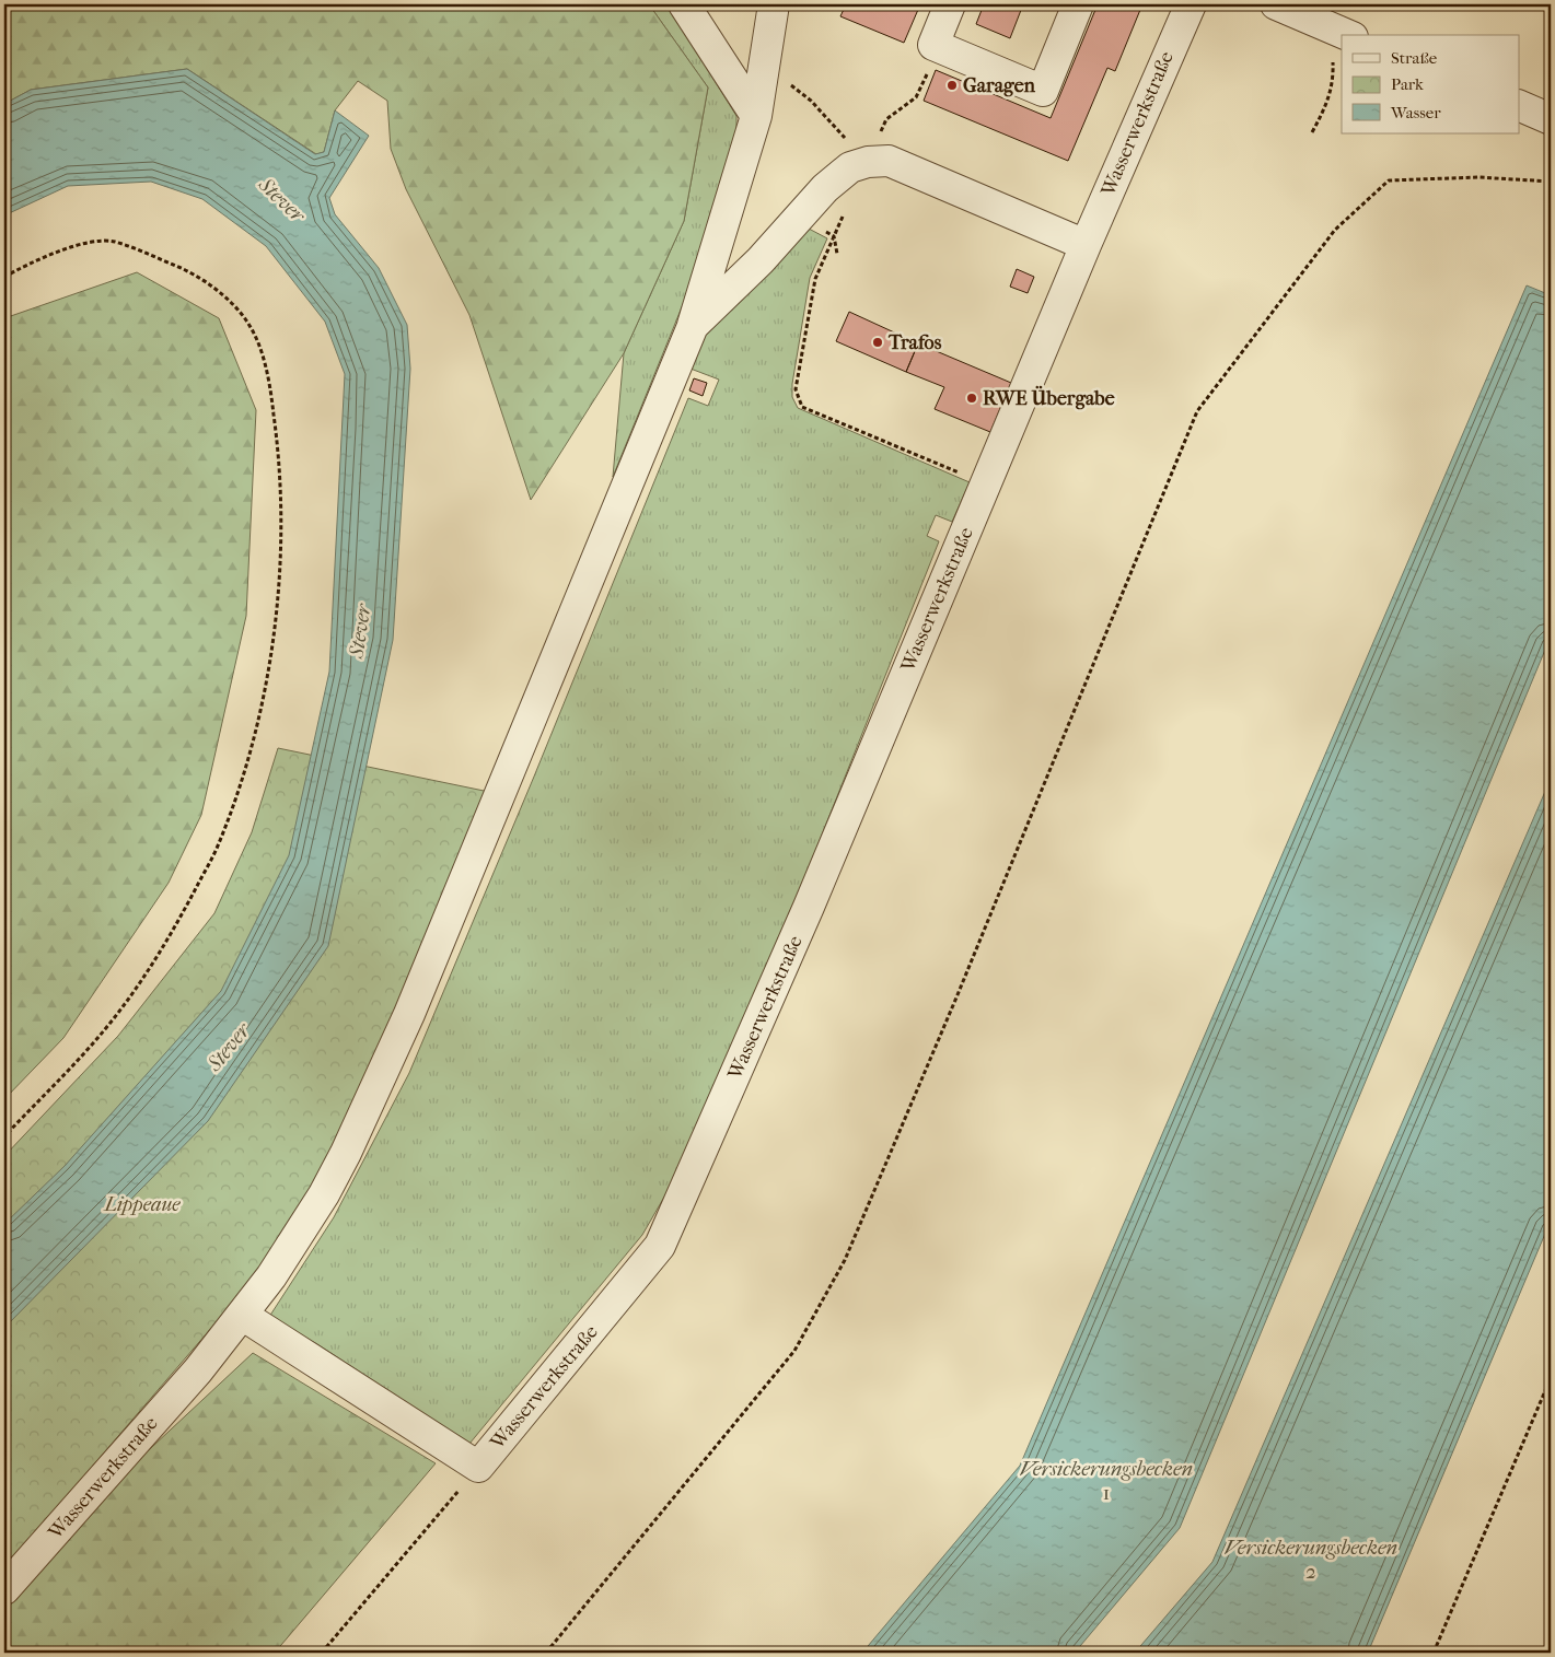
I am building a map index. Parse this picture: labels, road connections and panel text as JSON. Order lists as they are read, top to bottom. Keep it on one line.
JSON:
{"streets":{"street":["Wasserwerkstraße"]},"water":["Stever","Versickerungsbecken 1","Versickerungsbecken 2"],"parks":["Lippeaue"],"places":["Garagen","Trafos","RWE Übergabe"],"legend":["Straße","Park","Wasser"]}
